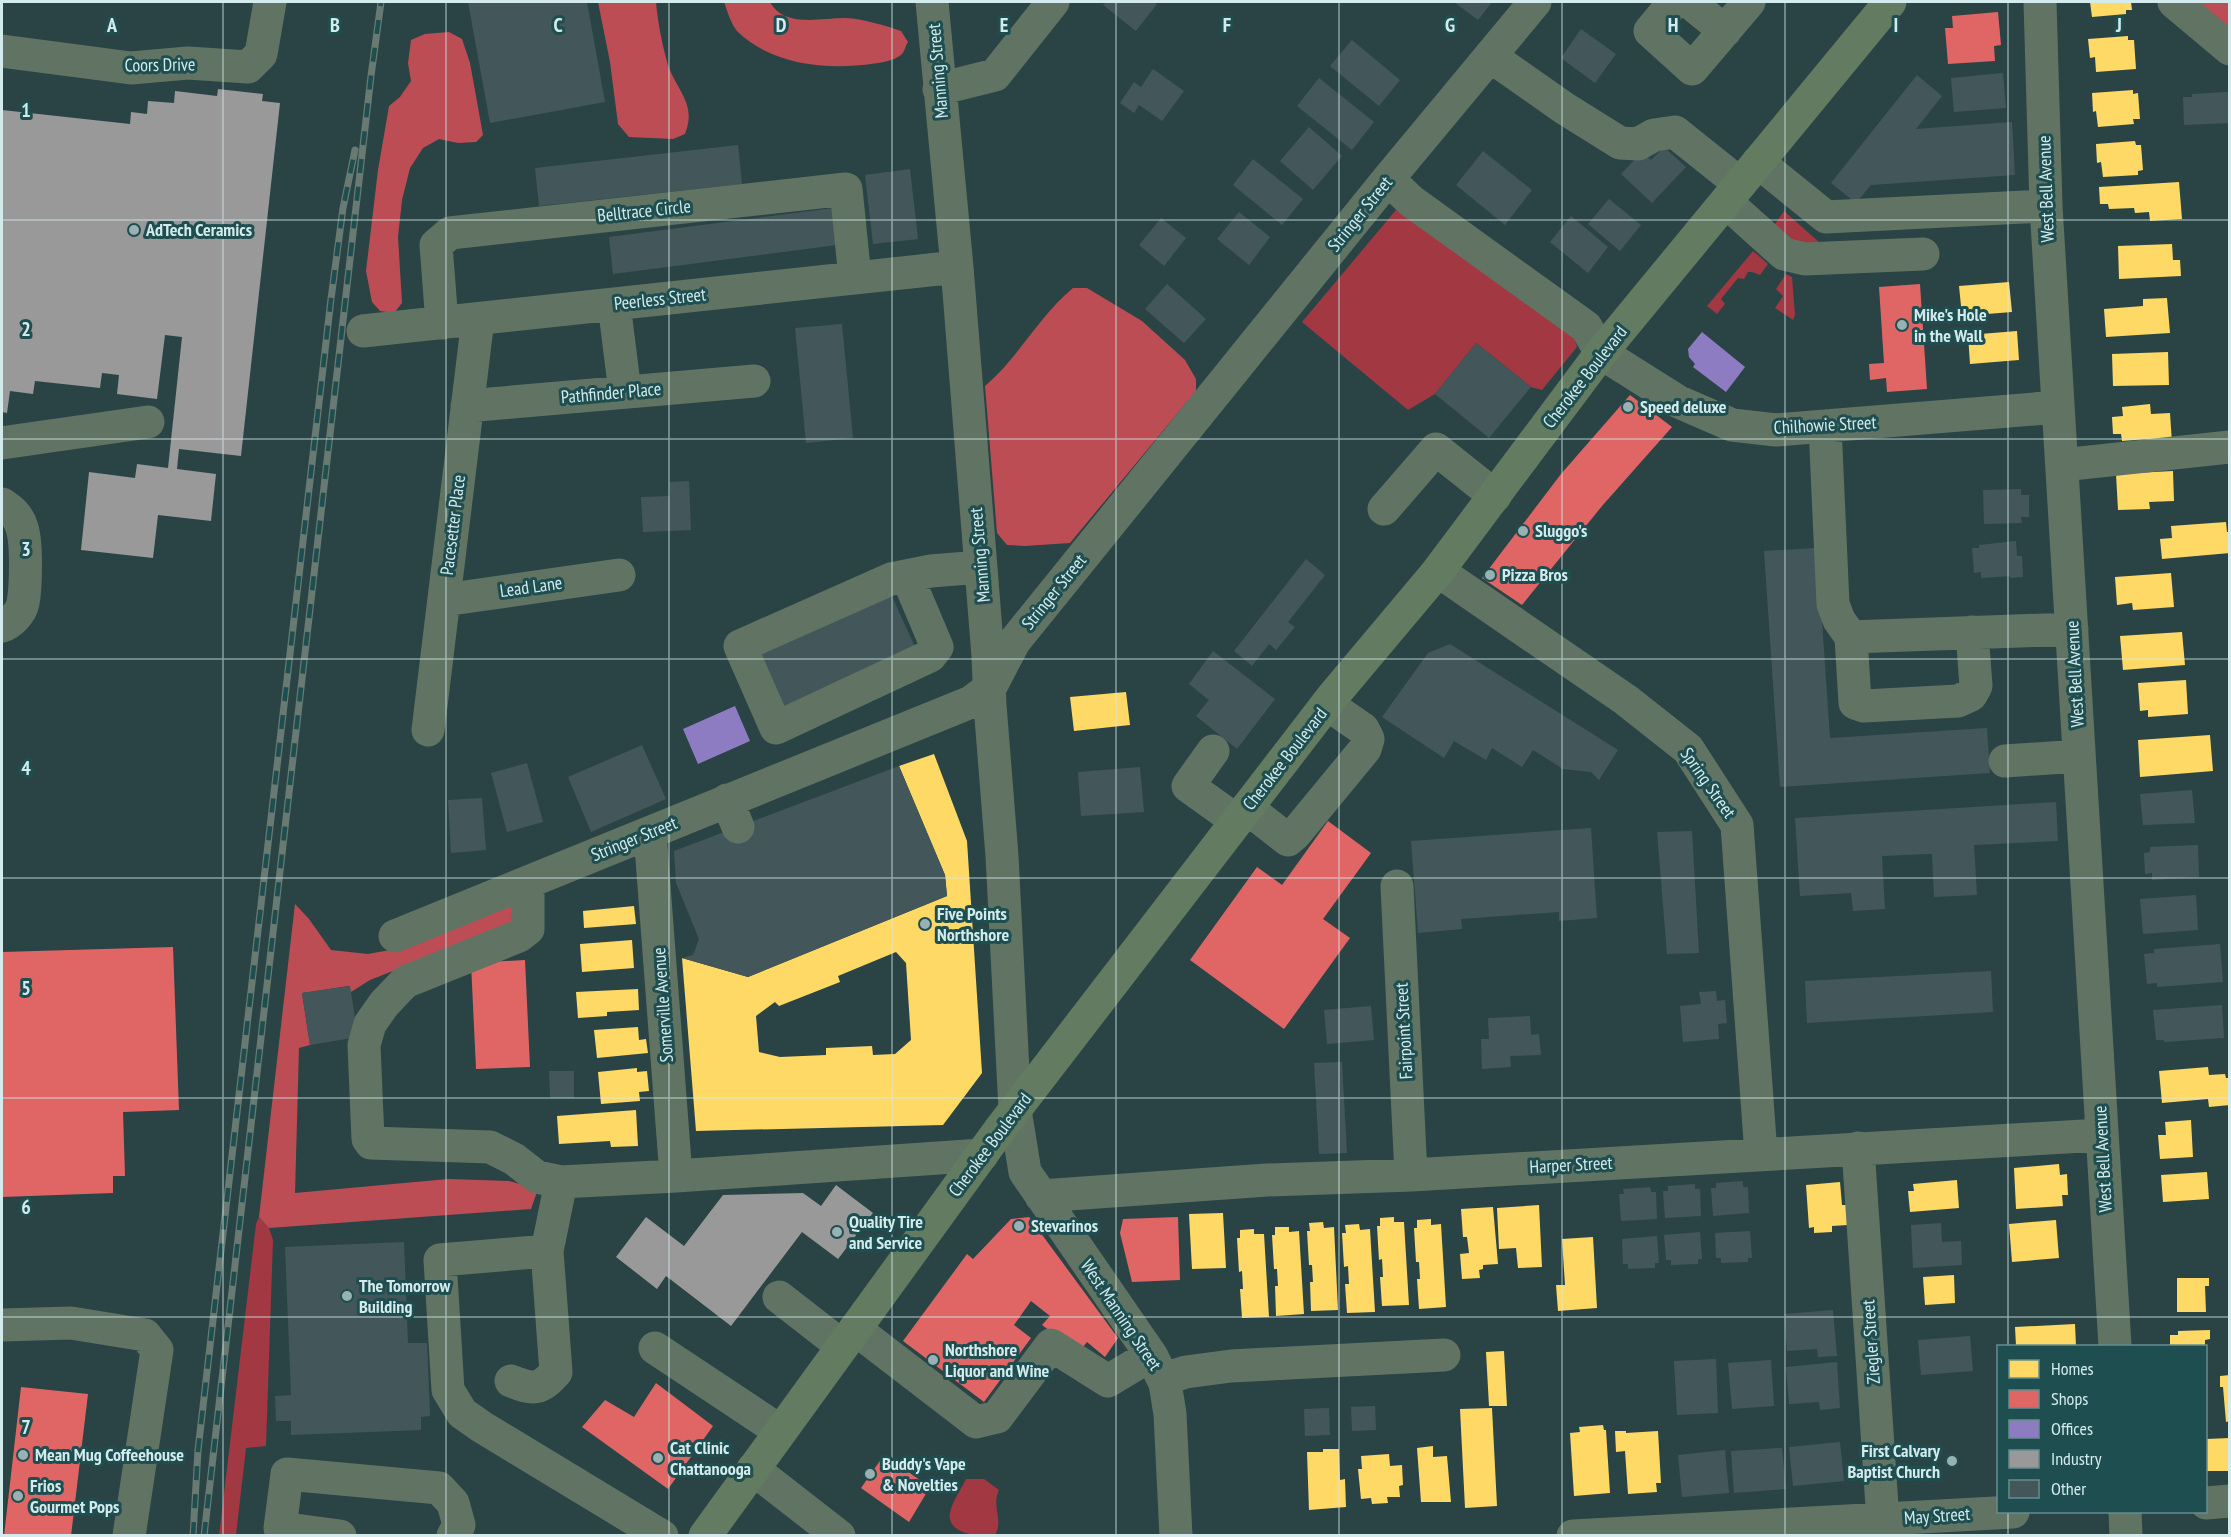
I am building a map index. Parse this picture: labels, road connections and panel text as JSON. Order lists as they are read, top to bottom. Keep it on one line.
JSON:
{"streets":{"main road":["Cherokee Boulevard"],"street":["Coors Drive","Manning Street","West Bell Avenue","Belltrace Circle","Stringer Street","Peerless Street","Pathfinder Place","Chilhowie Street","Pacesetter Place","Lead Lane","Spring Street","Somerville Avenue","Fairpoint Street","Harper Street","West Manning Street","Ziegler Street","May Street"]},"crossings":[["Manning Street","Stringer Street"],["Manning Street","Peerless Street"],["Manning Street","Cherokee Boulevard"],["Manning Street","West Manning Street"],["West Bell Avenue","Chilhowie Street"],["West Bell Avenue","Harper Street"],["Belltrace Circle","Peerless Street"],["Stringer Street","Chilhowie Street"],["Stringer Street","Somerville Avenue"],["Peerless Street","Pacesetter Place"],["Cherokee Boulevard","Chilhowie Street"],["Cherokee Boulevard","Spring Street"],["Cherokee Boulevard","West Manning Street"],["Pathfinder Place","Pacesetter Place"],["Pacesetter Place","Lead Lane"],["Spring Street","Harper Street"],["Fairpoint Street","Harper Street"],["Harper Street","West Manning Street"],["Harper Street","Ziegler Street"],["Ziegler Street","May Street"]],"places":["AdTech Ceramics","Mike's Hole in the Wall","Speed deluxe","Sluggo's","Pizza Bros","Five Points Northshore","Stevarinos","Quality Tire and Service","The Tomorrow Building","Northshore Liquor and Wine","Mean Mug Coffeehouse","Cat Clinic Chattanooga","First Calvary Baptist Church","Buddy's Vape & Novelties","Frios Gourmet Pops"],"legend":["Homes","Shops","Offices","Industry","Other"],"grid":{"columns":["A","B","C","D","E","F","G","H","I","J"],"rows":["1","2","3","4","5","6","7"]}}
